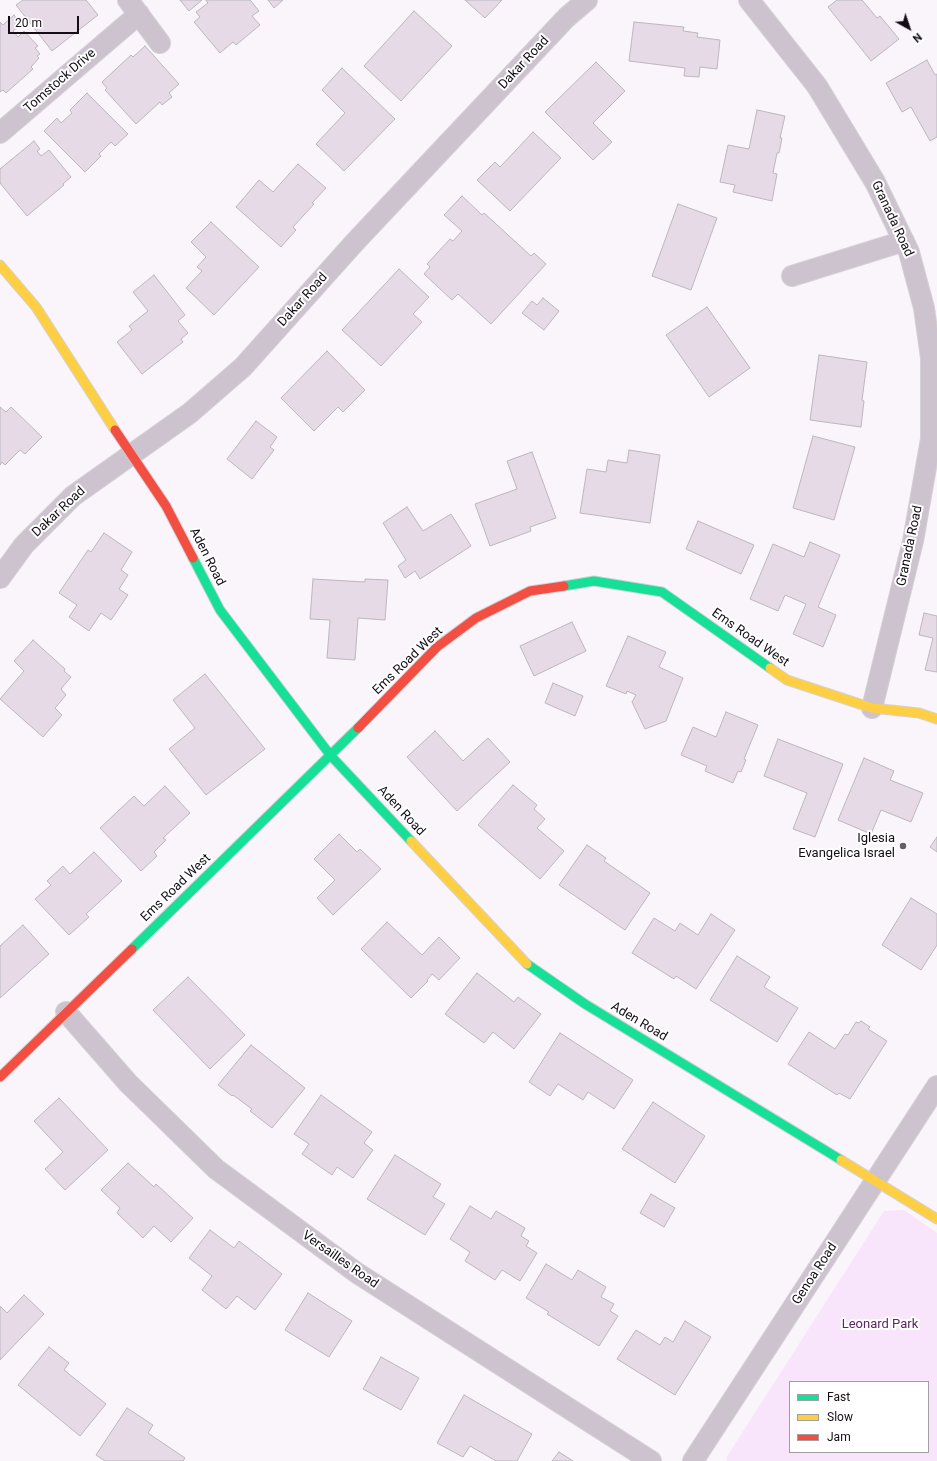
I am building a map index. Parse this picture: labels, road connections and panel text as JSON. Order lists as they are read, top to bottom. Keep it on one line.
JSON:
{"streets":{"street":["Dakar Road","Tomstock Drive","Granada Road","Aden Road","Ems Road West","Versailles Road","Genoa Road"]},"crossings":[["Dakar Road","Aden Road"],["Granada Road","Ems Road West"],["Aden Road","Ems Road West"],["Aden Road","Genoa Road"],["Ems Road West","Versailles Road"]],"parks":["Leonard Park"],"places":["Iglesia Evangelica Israel"],"legend":["Fast","Slow","Jam"],"scale_bar":"20 m","north":"bottom right"}
